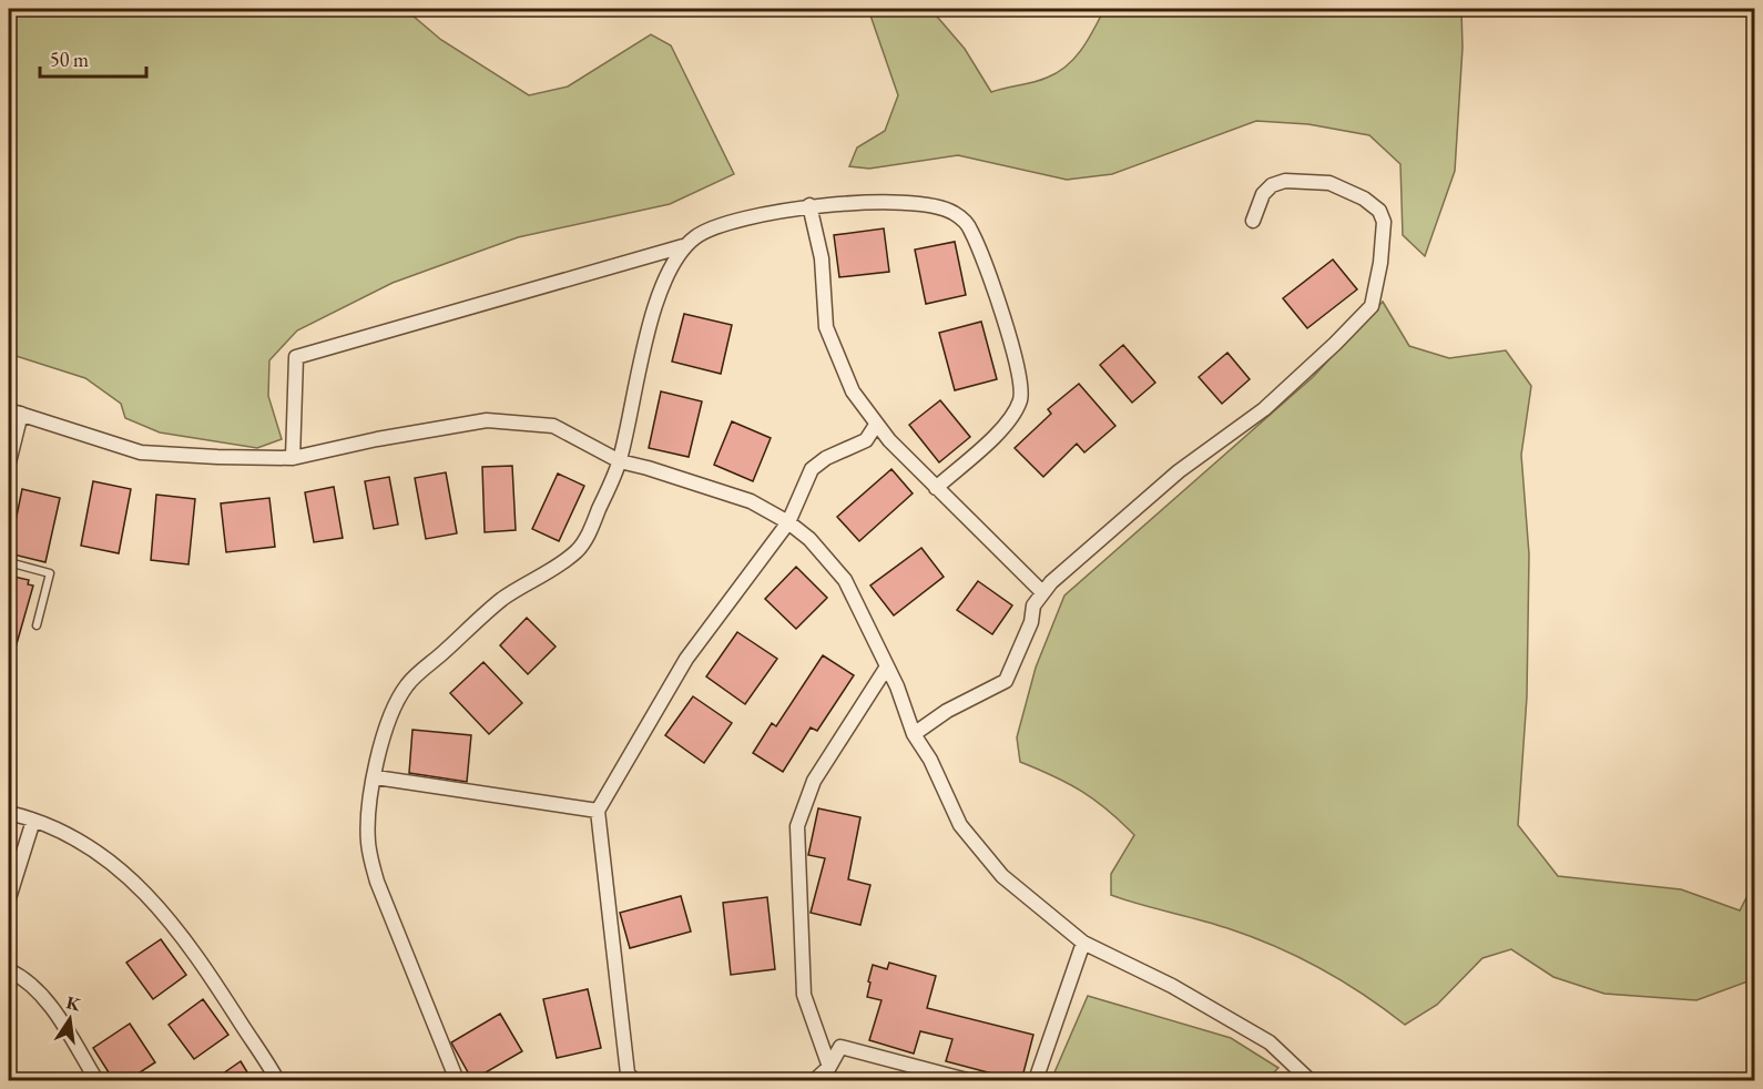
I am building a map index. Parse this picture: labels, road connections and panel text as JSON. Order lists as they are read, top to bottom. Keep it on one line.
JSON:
{"scale_bar":"50 m","north":"top"}
